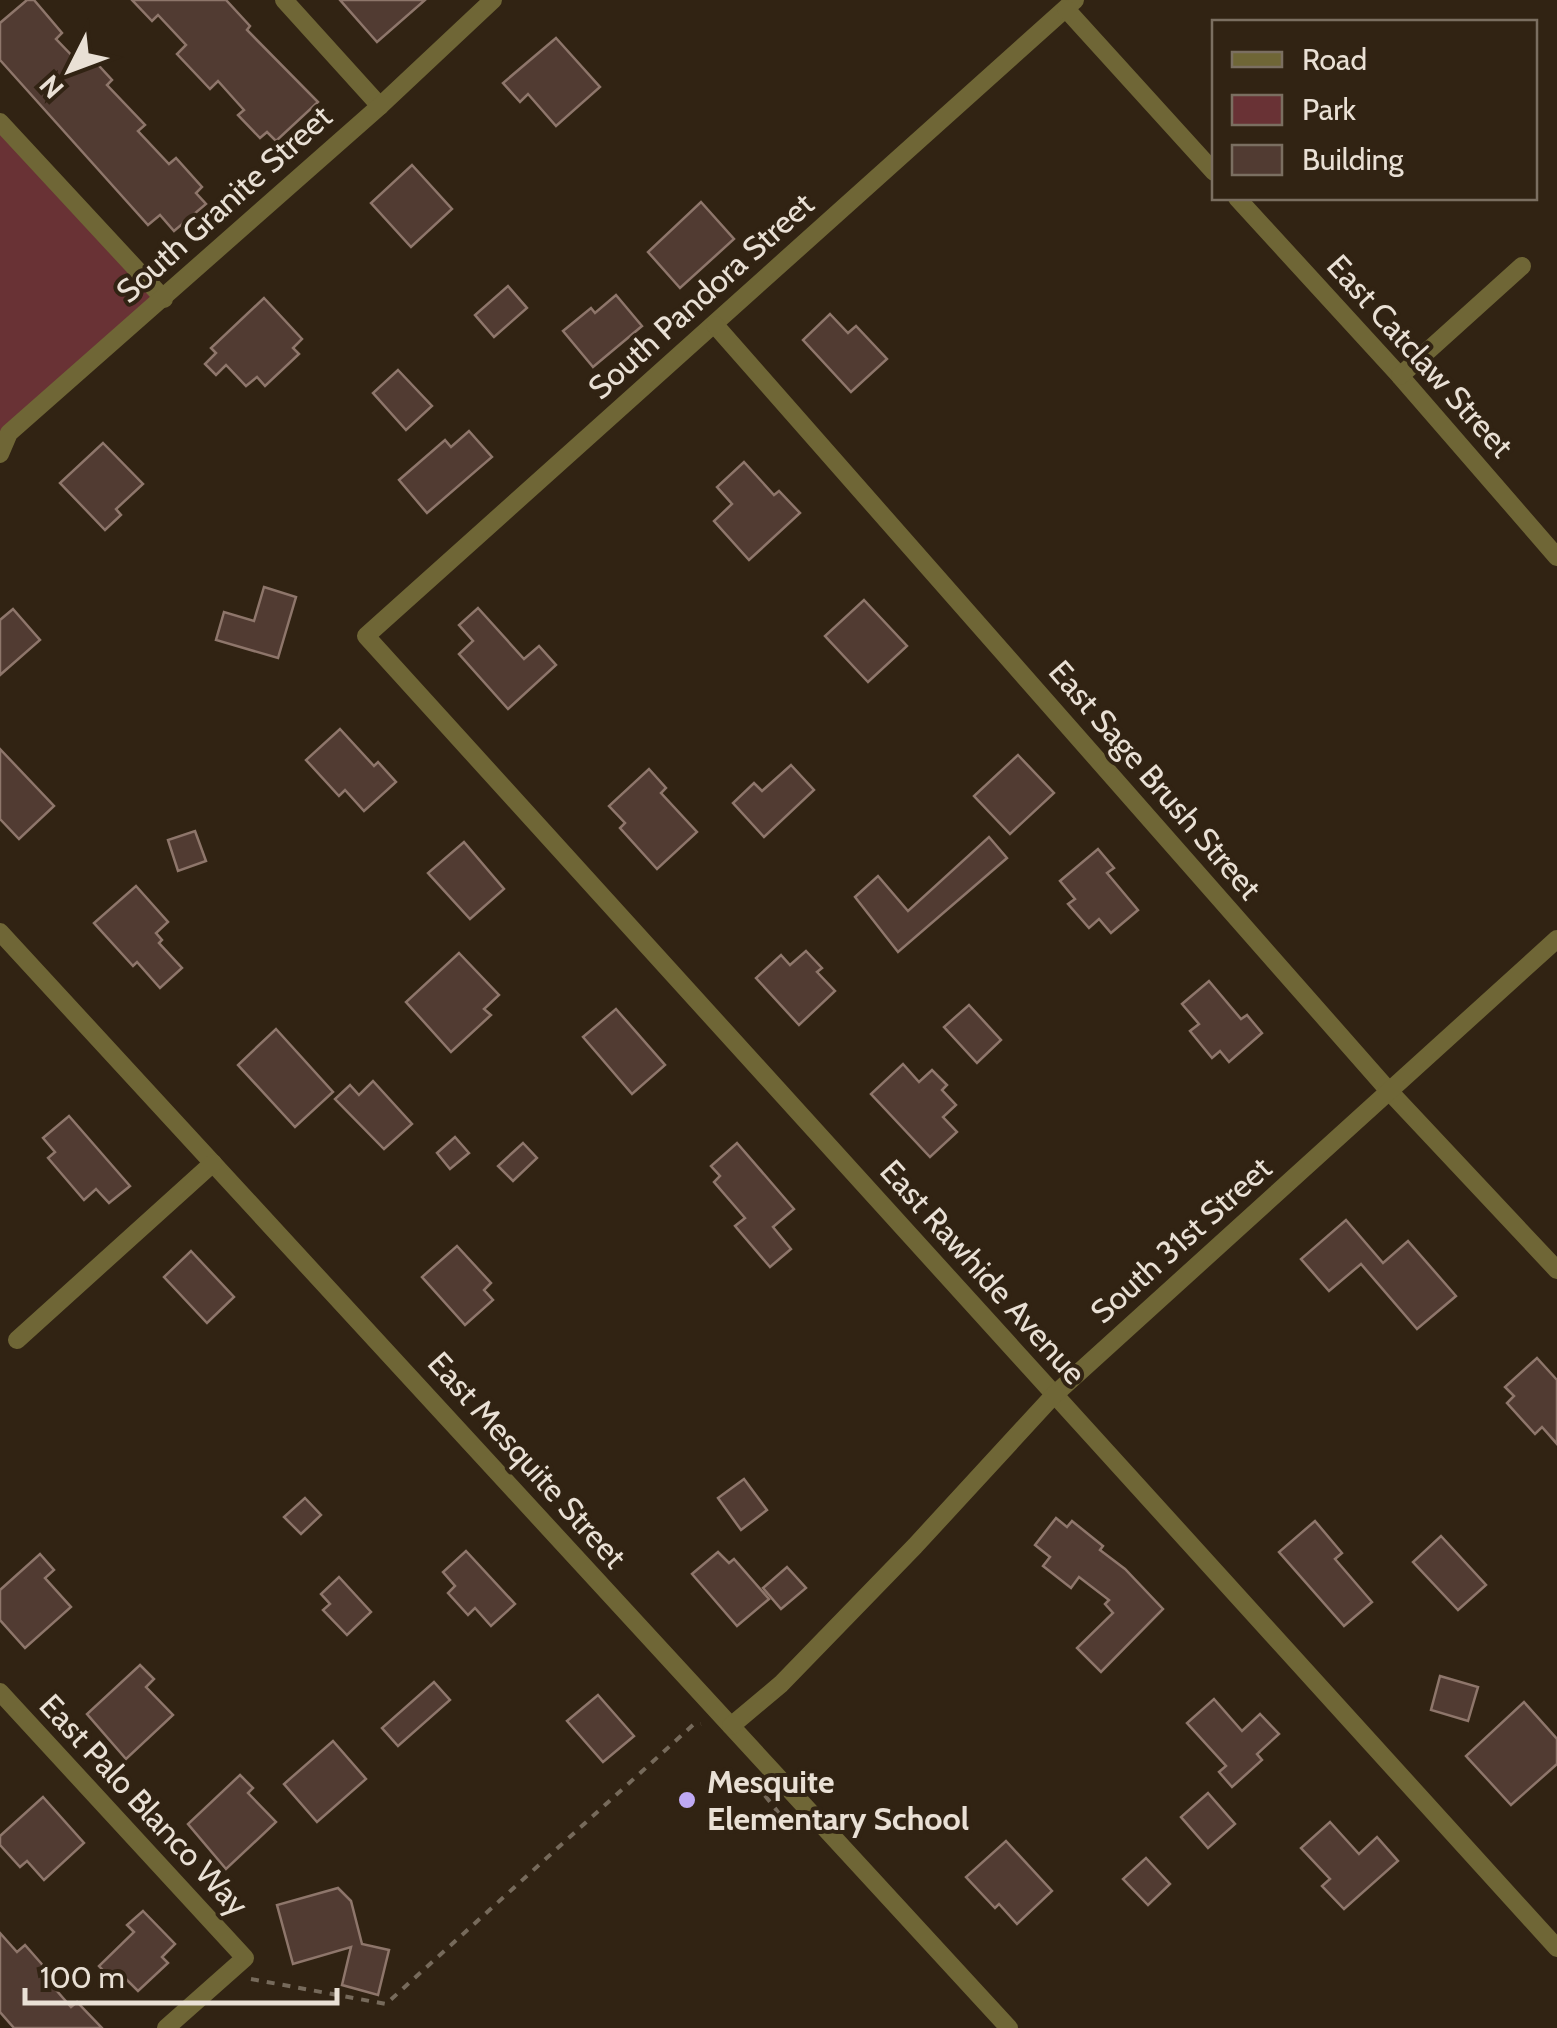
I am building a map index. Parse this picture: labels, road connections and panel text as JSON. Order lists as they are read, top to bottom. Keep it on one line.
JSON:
{"streets":{"street":["South Granite Street","South Pandora Street","East Catclaw Street","East Sage Brush Street","South 31st Street","East Rawhide Avenue","East Mesquite Street","East Palo Blanco Way"]},"crossings":[["South Pandora Street","East Sage Brush Street"],["South Pandora Street","East Rawhide Avenue"],["East Sage Brush Street","South 31st Street"],["South 31st Street","East Rawhide Avenue"],["South 31st Street","East Mesquite Street"]],"places":["Mesquite Elementary School"],"legend":["Road","Park","Building"],"scale_bar":"100 m","north":"bottom left"}
